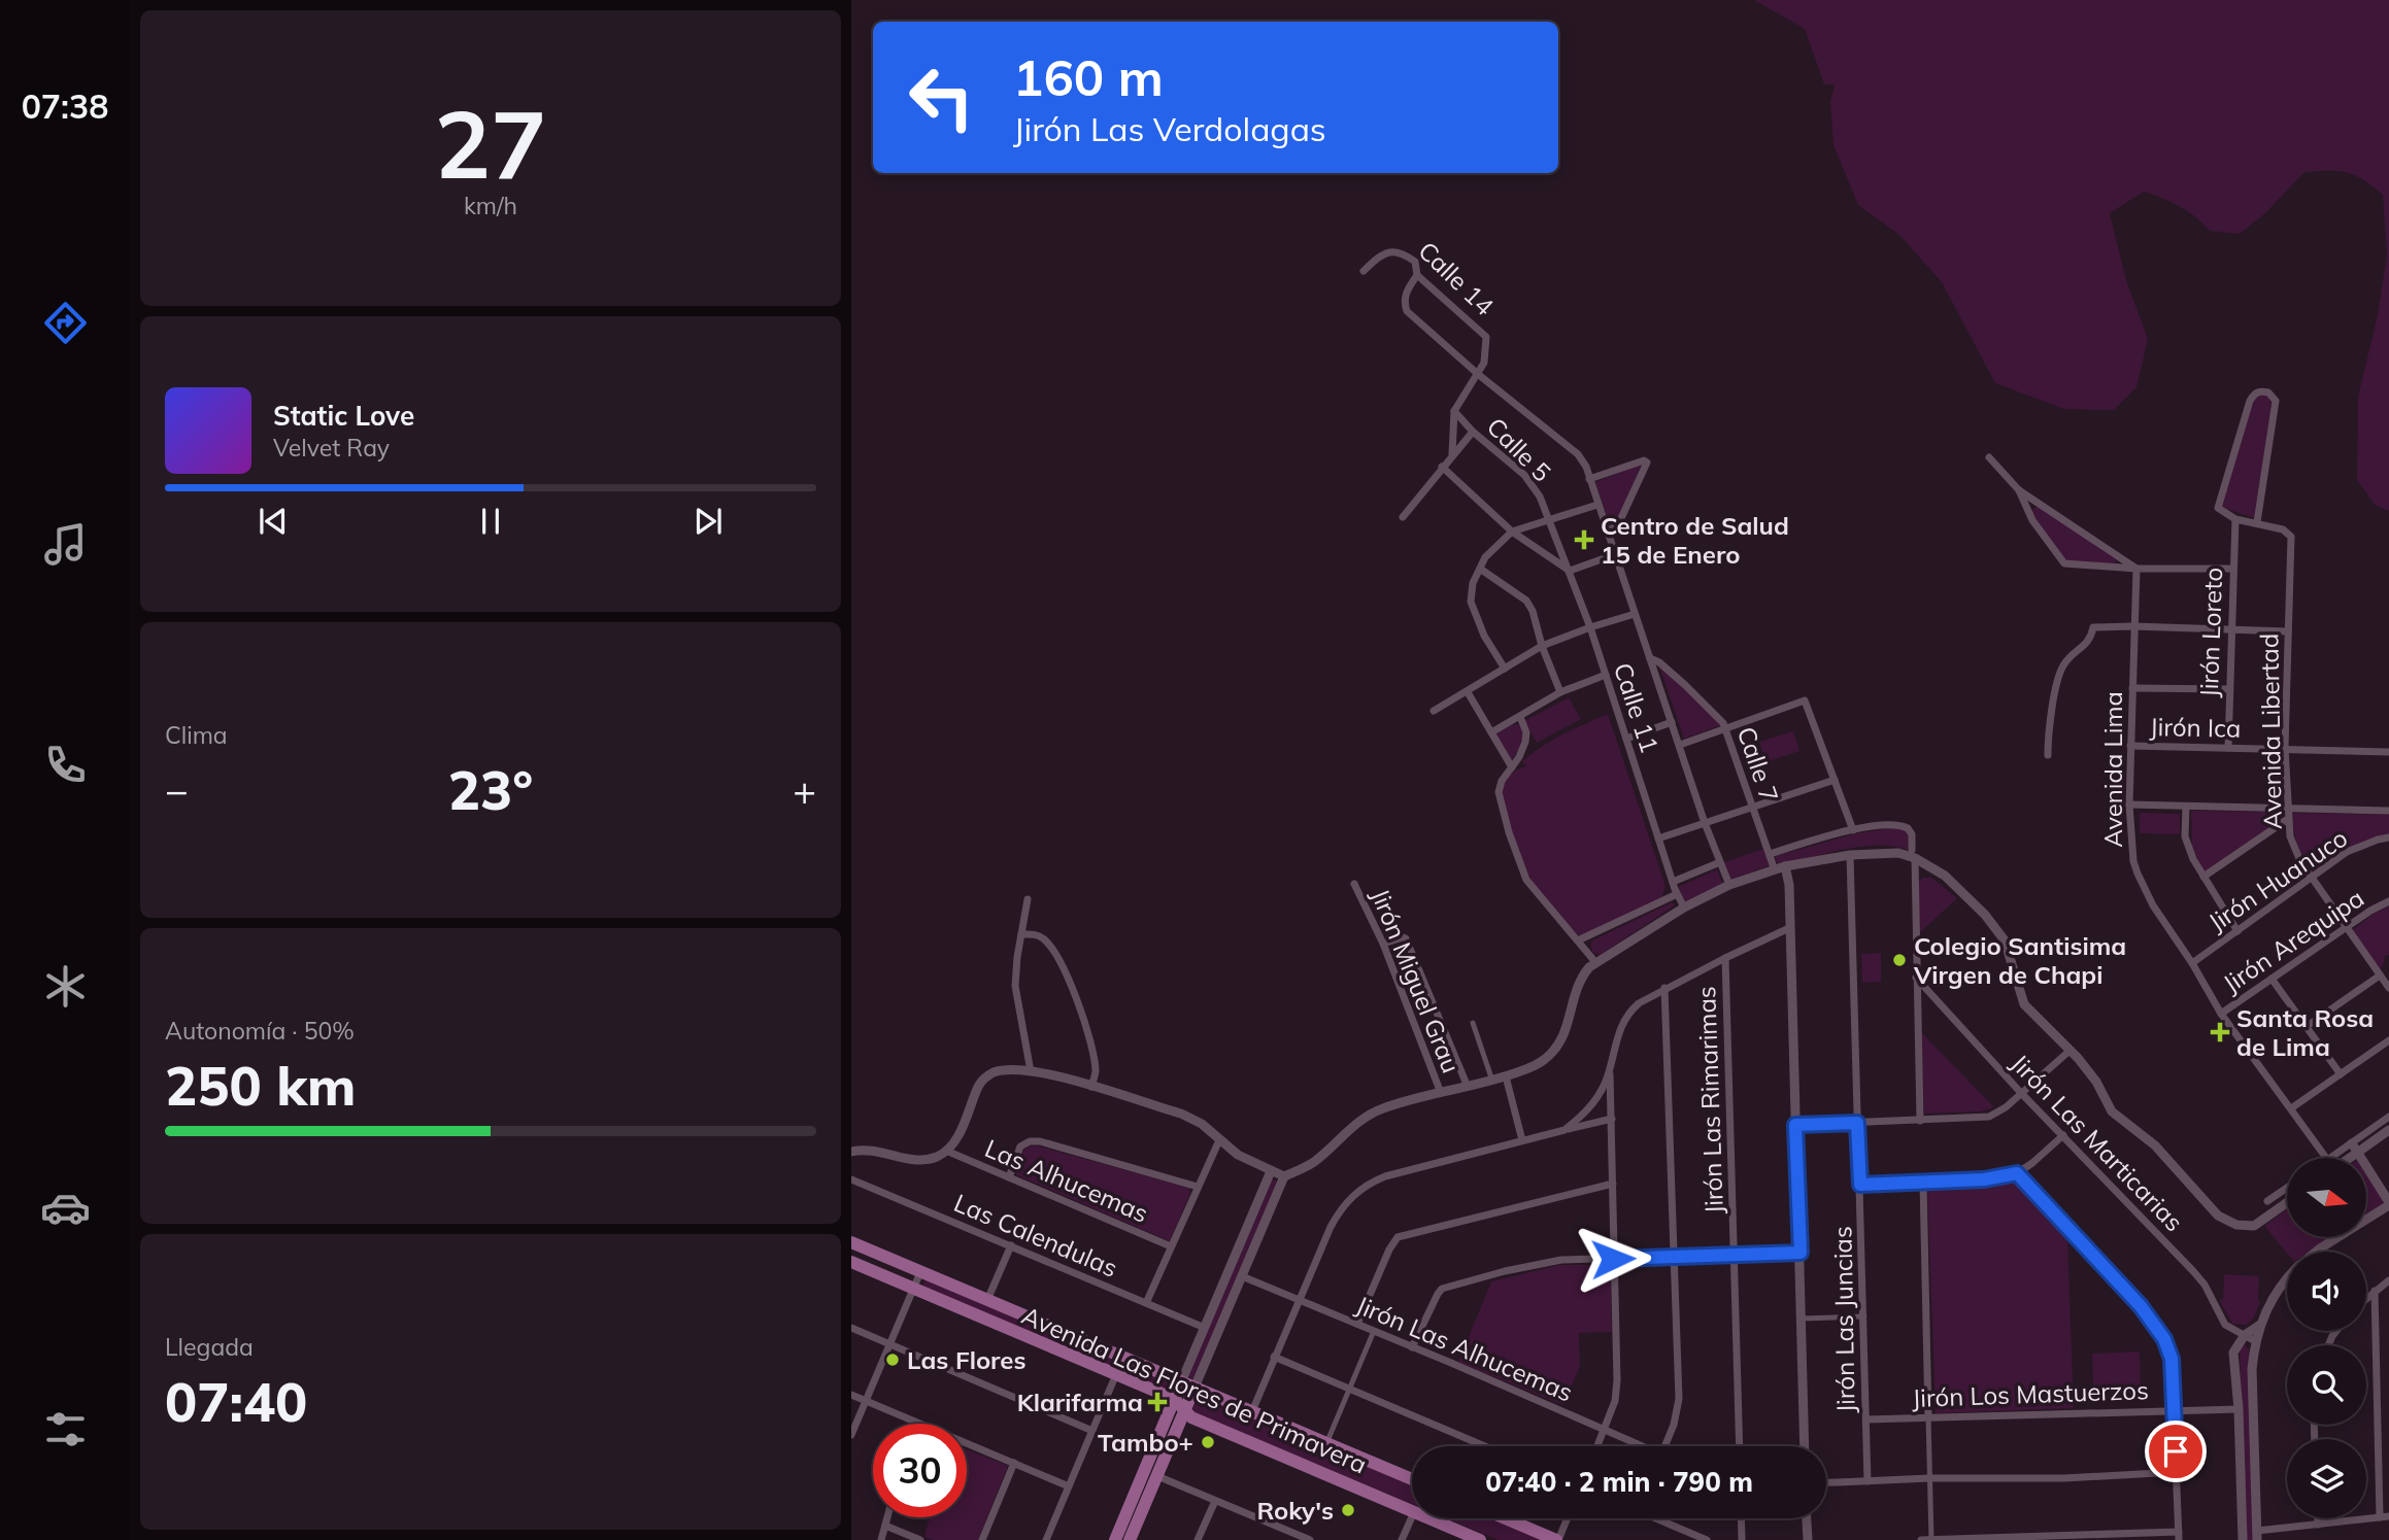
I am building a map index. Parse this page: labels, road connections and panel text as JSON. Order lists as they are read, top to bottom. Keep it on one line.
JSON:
{"streets":{"main road":["Avenida Las Flores de Primavera"],"street":["Calle 14","Calle 5","Jirón Loreto","Calle 11","Jirón Ica","Avenida Libertad","Calle 7","Avenida Lima","Jirón Huanuco","Jirón Arequipa","Jirón Miguel Grau","Jirón Las Rimarimas","Jirón Las Marticarias","Las Alhucemas","Las Calendulas","Jirón Las Juncias","Jirón Las Alhucemas","Jirón Los Mastuerzos"]},"crossings":[["Calle 14","Calle 5"],["Calle 5","Calle 11"],["Jirón Loreto","Jirón Ica"],["Jirón Ica","Avenida Libertad"],["Jirón Ica","Avenida Lima"],["Avenida Libertad","Jirón Huanuco"],["Avenida Libertad","Jirón Arequipa"],["Avenida Lima","Jirón Huanuco"],["Avenida Lima","Jirón Arequipa"],["Jirón Las Juncias","Jirón Los Mastuerzos"]],"places":{"health":["Centro de Salud 15 de Enero","Santa Rosa de Lima","Klarifarma"],"other":["Colegio Santisima Virgen de Chapi","Las Flores","Tambo+","Roky's"]},"north":"right","page":{"tabs":"07:38","tile":[["27","km/h"],"Clima",["Autonomía · 50%","250 km"],["Llegada","07:40"]],"turn":["160 m","Jirón Las Verdolagas"],"song":["Static Love","Velvet Ray"],"heat":["−","23°","+"],"limit":"30","trip":"07:40 · 2 min · 790 m"}}
